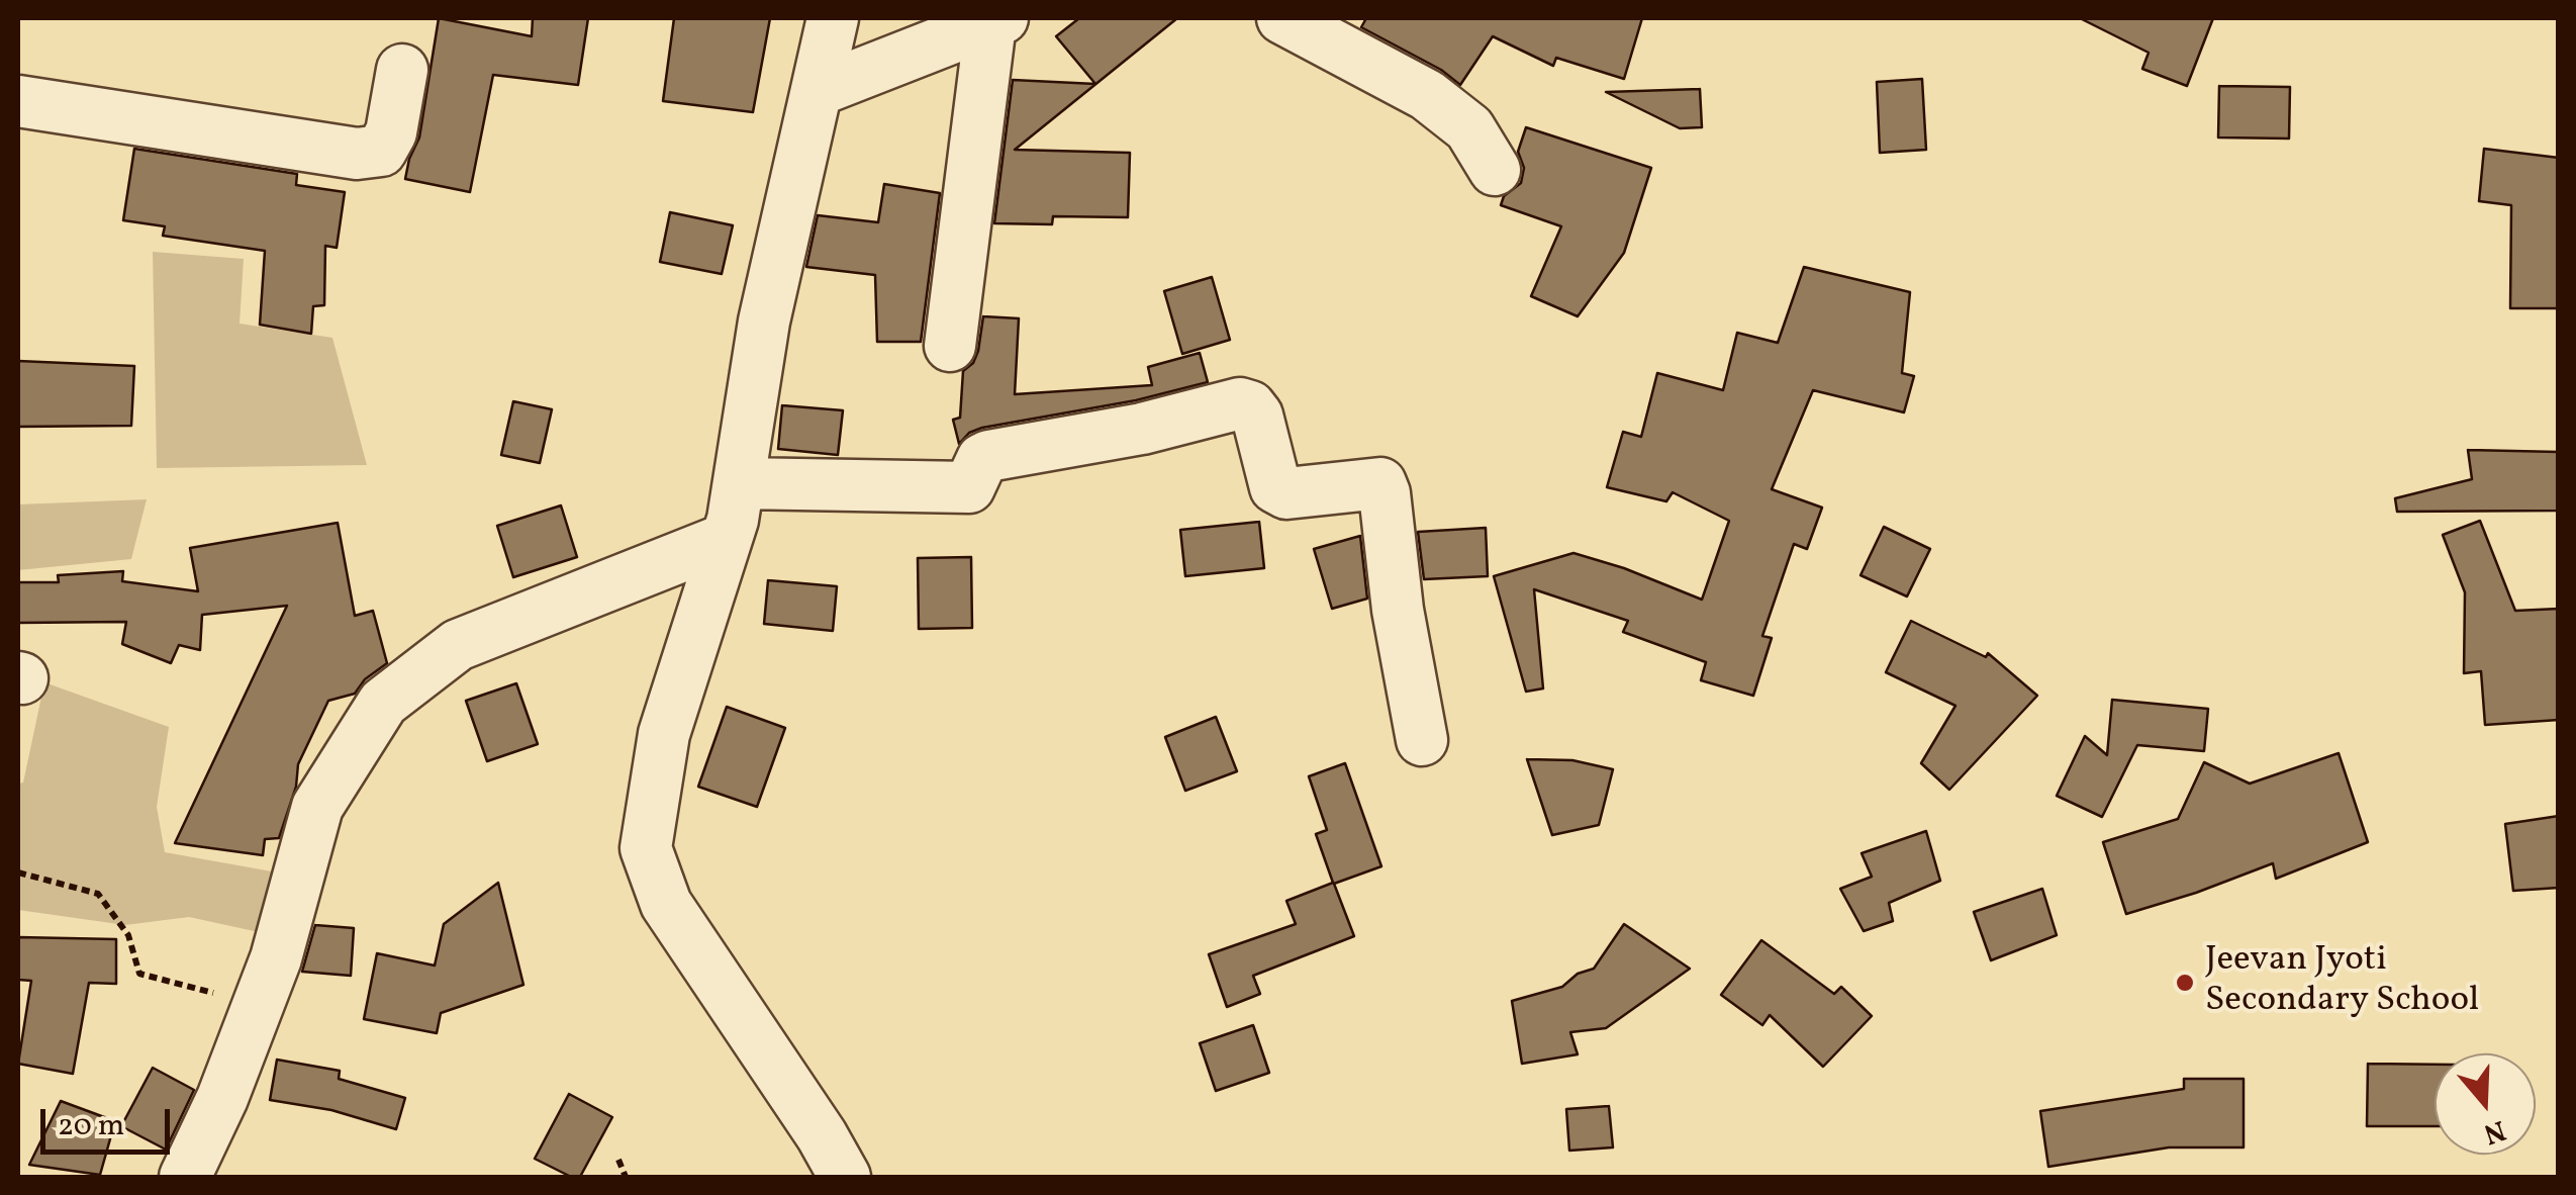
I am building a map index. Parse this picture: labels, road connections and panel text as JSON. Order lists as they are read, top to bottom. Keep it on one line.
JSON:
{"places":["Jeevan Jyoti Secondary School"],"scale_bar":"20 m","north":"bottom"}
